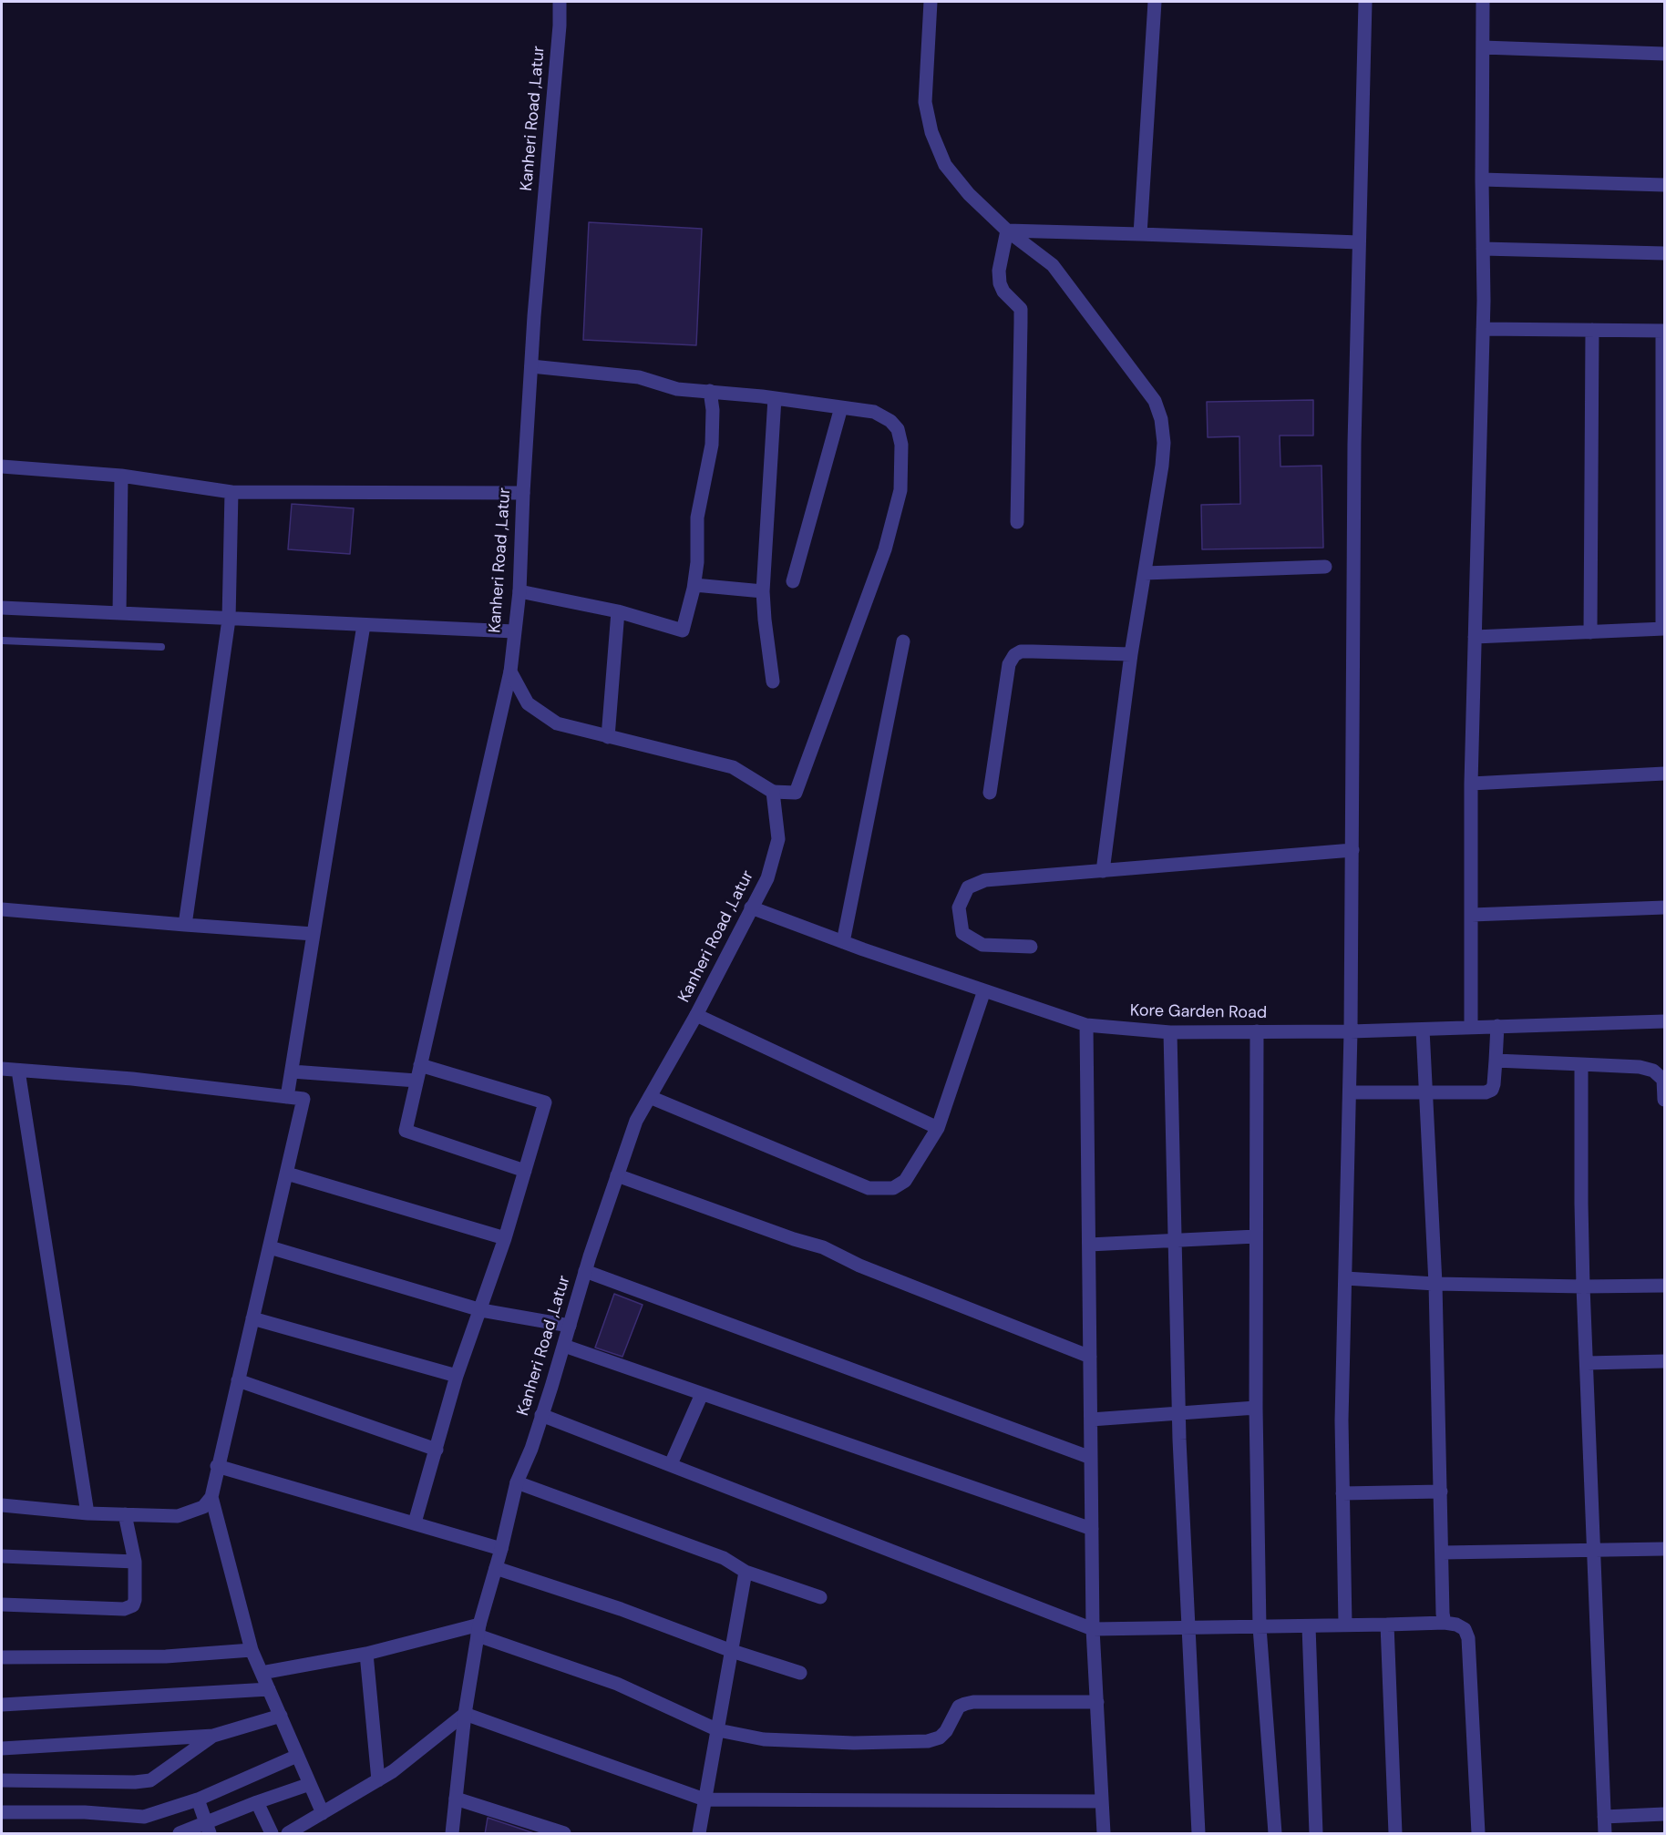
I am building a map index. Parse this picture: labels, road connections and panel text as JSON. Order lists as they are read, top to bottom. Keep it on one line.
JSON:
{"streets":{"street":["Kanheri Road ,Latur","Kore Garden Road"]},"crossings":[["Kanheri Road ,Latur","Kore Garden Road"]]}
